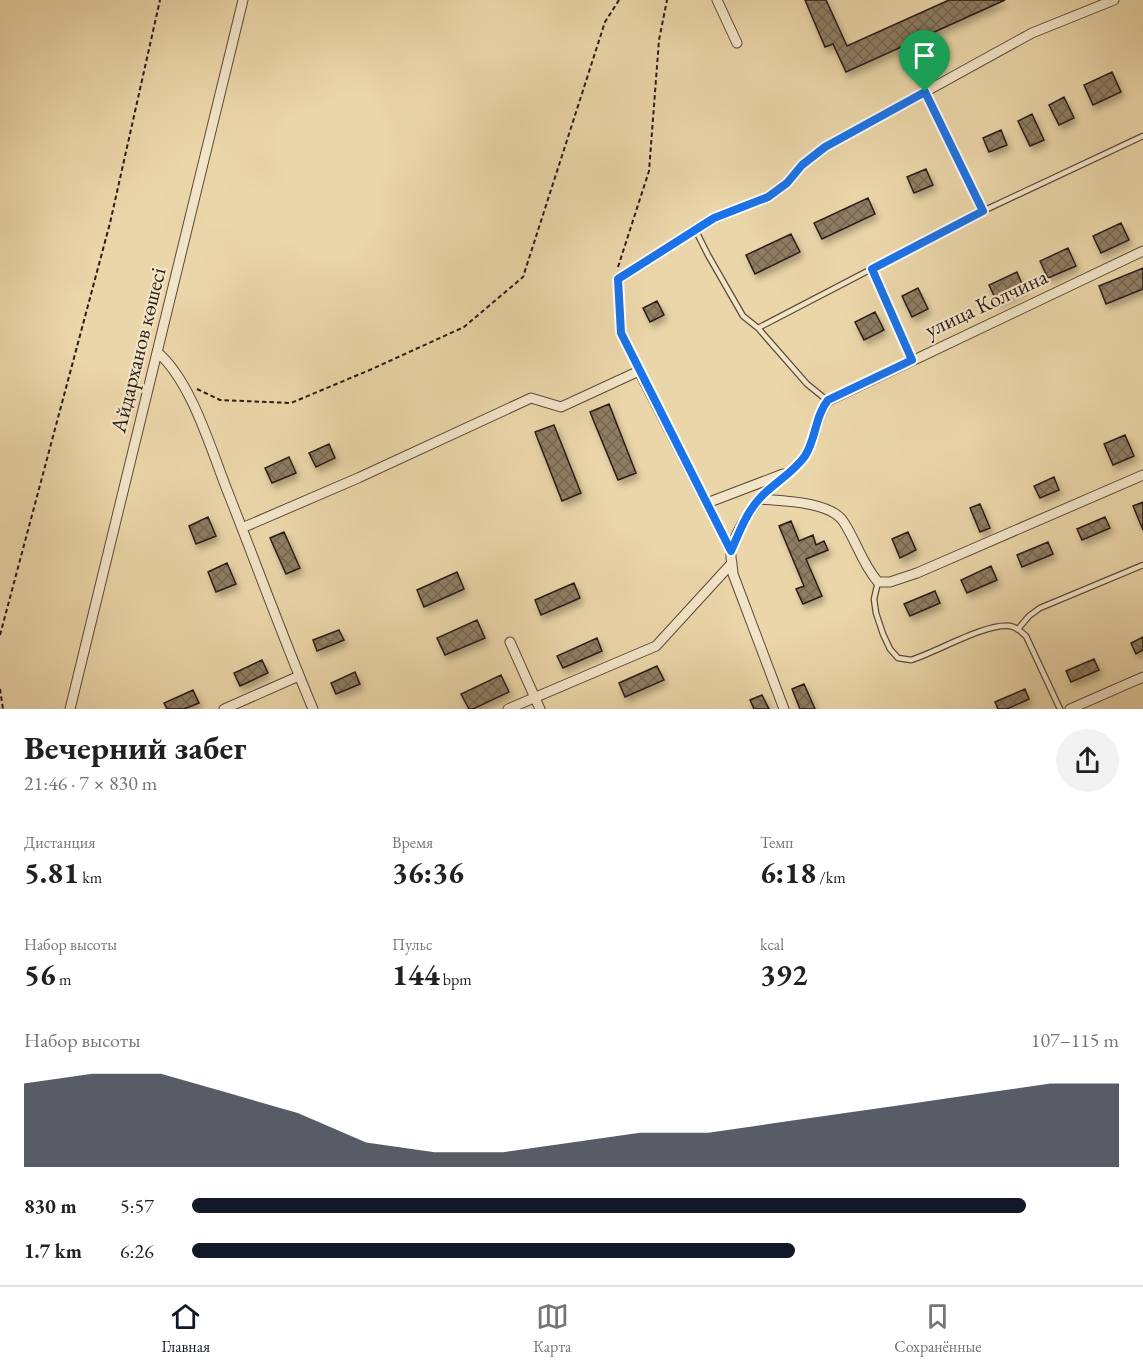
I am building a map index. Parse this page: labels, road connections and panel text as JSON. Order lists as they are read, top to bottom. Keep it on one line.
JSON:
{"streets":{"street":["улица Колчина","Айдарханов көшесі"]},"page":{"heading":["Вечерний забег","21:46 · 7 × 830 m"],"stats":[["Дистанция","5.81 km"],["Время","36:36"],["Темп","6:18 /km"],["Набор высоты","56 m"],["Пульс","144 bpm"],["kcal","392"]],"chart":["Набор высоты","107–115 m"],"list":[{"name":"830 m","note":"5:57"},{"name":"1.7 km","note":"6:26"}],"tabs":["Главная","Карта","Сохранённые"]}}
